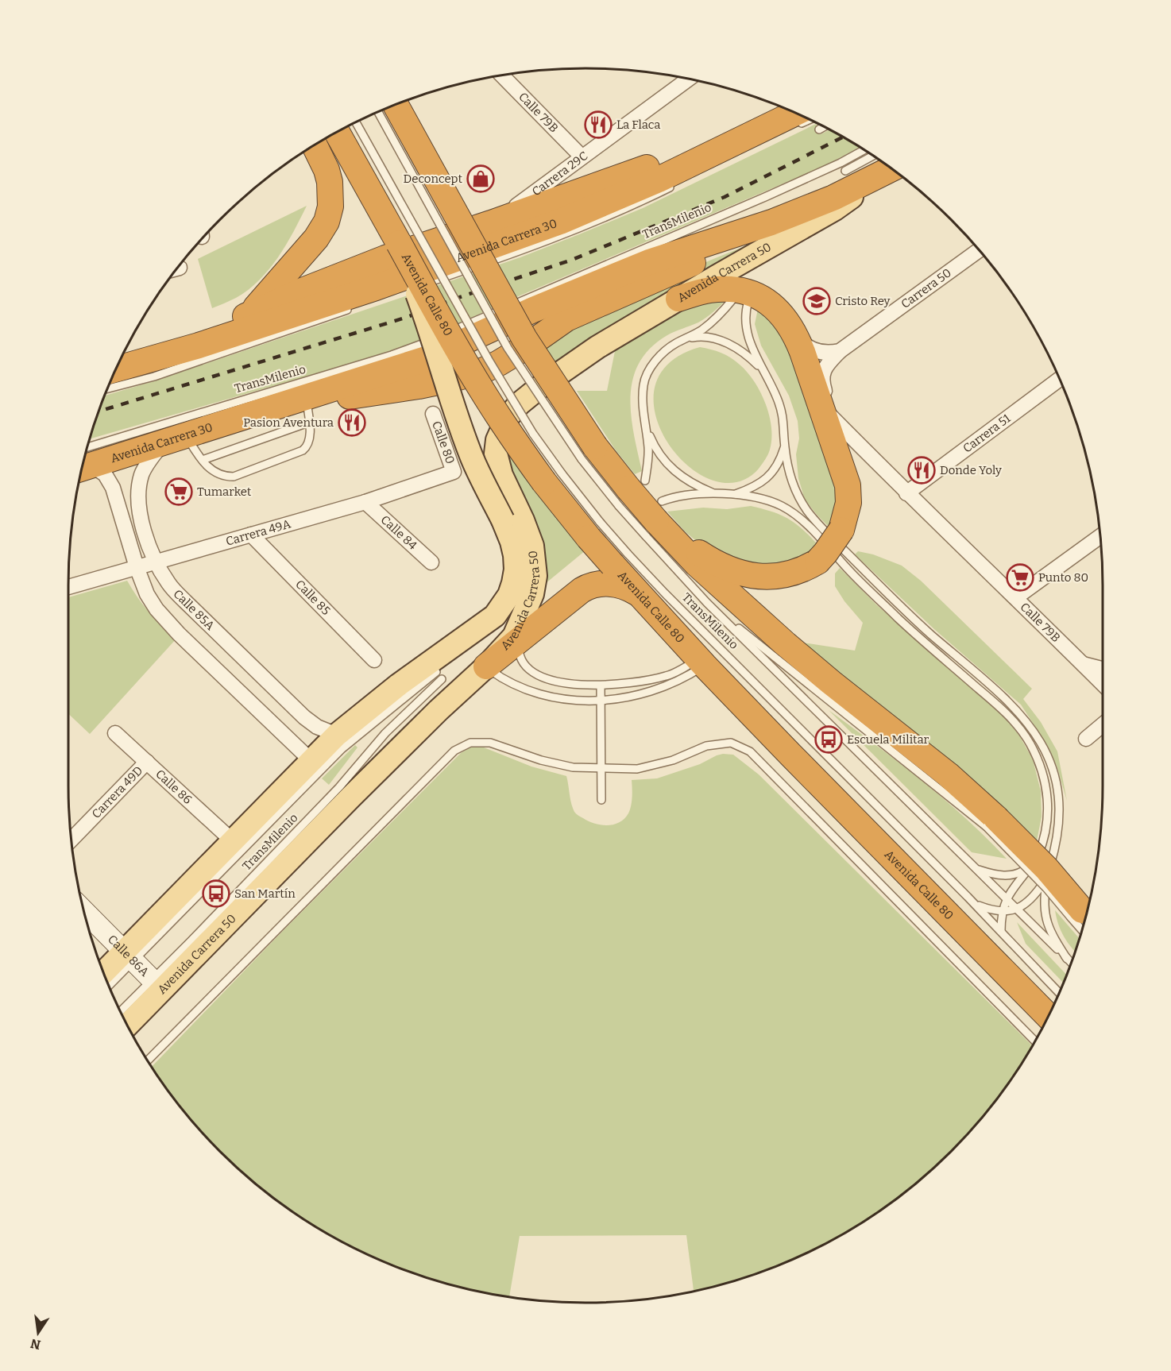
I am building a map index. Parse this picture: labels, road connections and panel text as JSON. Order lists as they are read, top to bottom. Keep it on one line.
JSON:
{"streets":{"highway":["Avenida Carrera 30","Avenida Calle 80"],"main road":["Avenida Carrera 50"],"street":["Calle 79B","Carrera 29C","Carrera 50","Carrera 51","Calle 80","Carrera 49A","Calle 84","Calle 85","Calle 85A","Calle 86","Carrera 49D","Calle 86A"],"lane":["TransMilenio"]},"crossings":[["Calle 79B","Carrera 29C"],["Calle 79B","Carrera 50"],["Calle 79B","Carrera 51"],["Carrera 29C","Avenida Carrera 30"],["TransMilenio","Avenida Carrera 50"],["TransMilenio","Avenida Calle 80"],["TransMilenio","Calle 86A"],["Avenida Carrera 30","Calle 85A"],["Avenida Carrera 50","Avenida Calle 80"],["Avenida Carrera 50","Calle 85A"],["Avenida Carrera 50","Calle 86"],["Avenida Carrera 50","Calle 86A"],["Calle 80","Carrera 49A"],["Carrera 49A","Calle 84"],["Carrera 49A","Calle 85"],["Carrera 49A","Calle 85A"],["Calle 86","Carrera 49D"]],"places":{"restaurant":["La Flaca","Pasion Aventura","Donde Yoly"],"shop":["Deconcept"],"school or university":["Cristo Rey"],"supermarket":["Tumarket","Punto 80"],"bus stop":["Escuela Militar","San Martín"]},"north":"bottom"}
